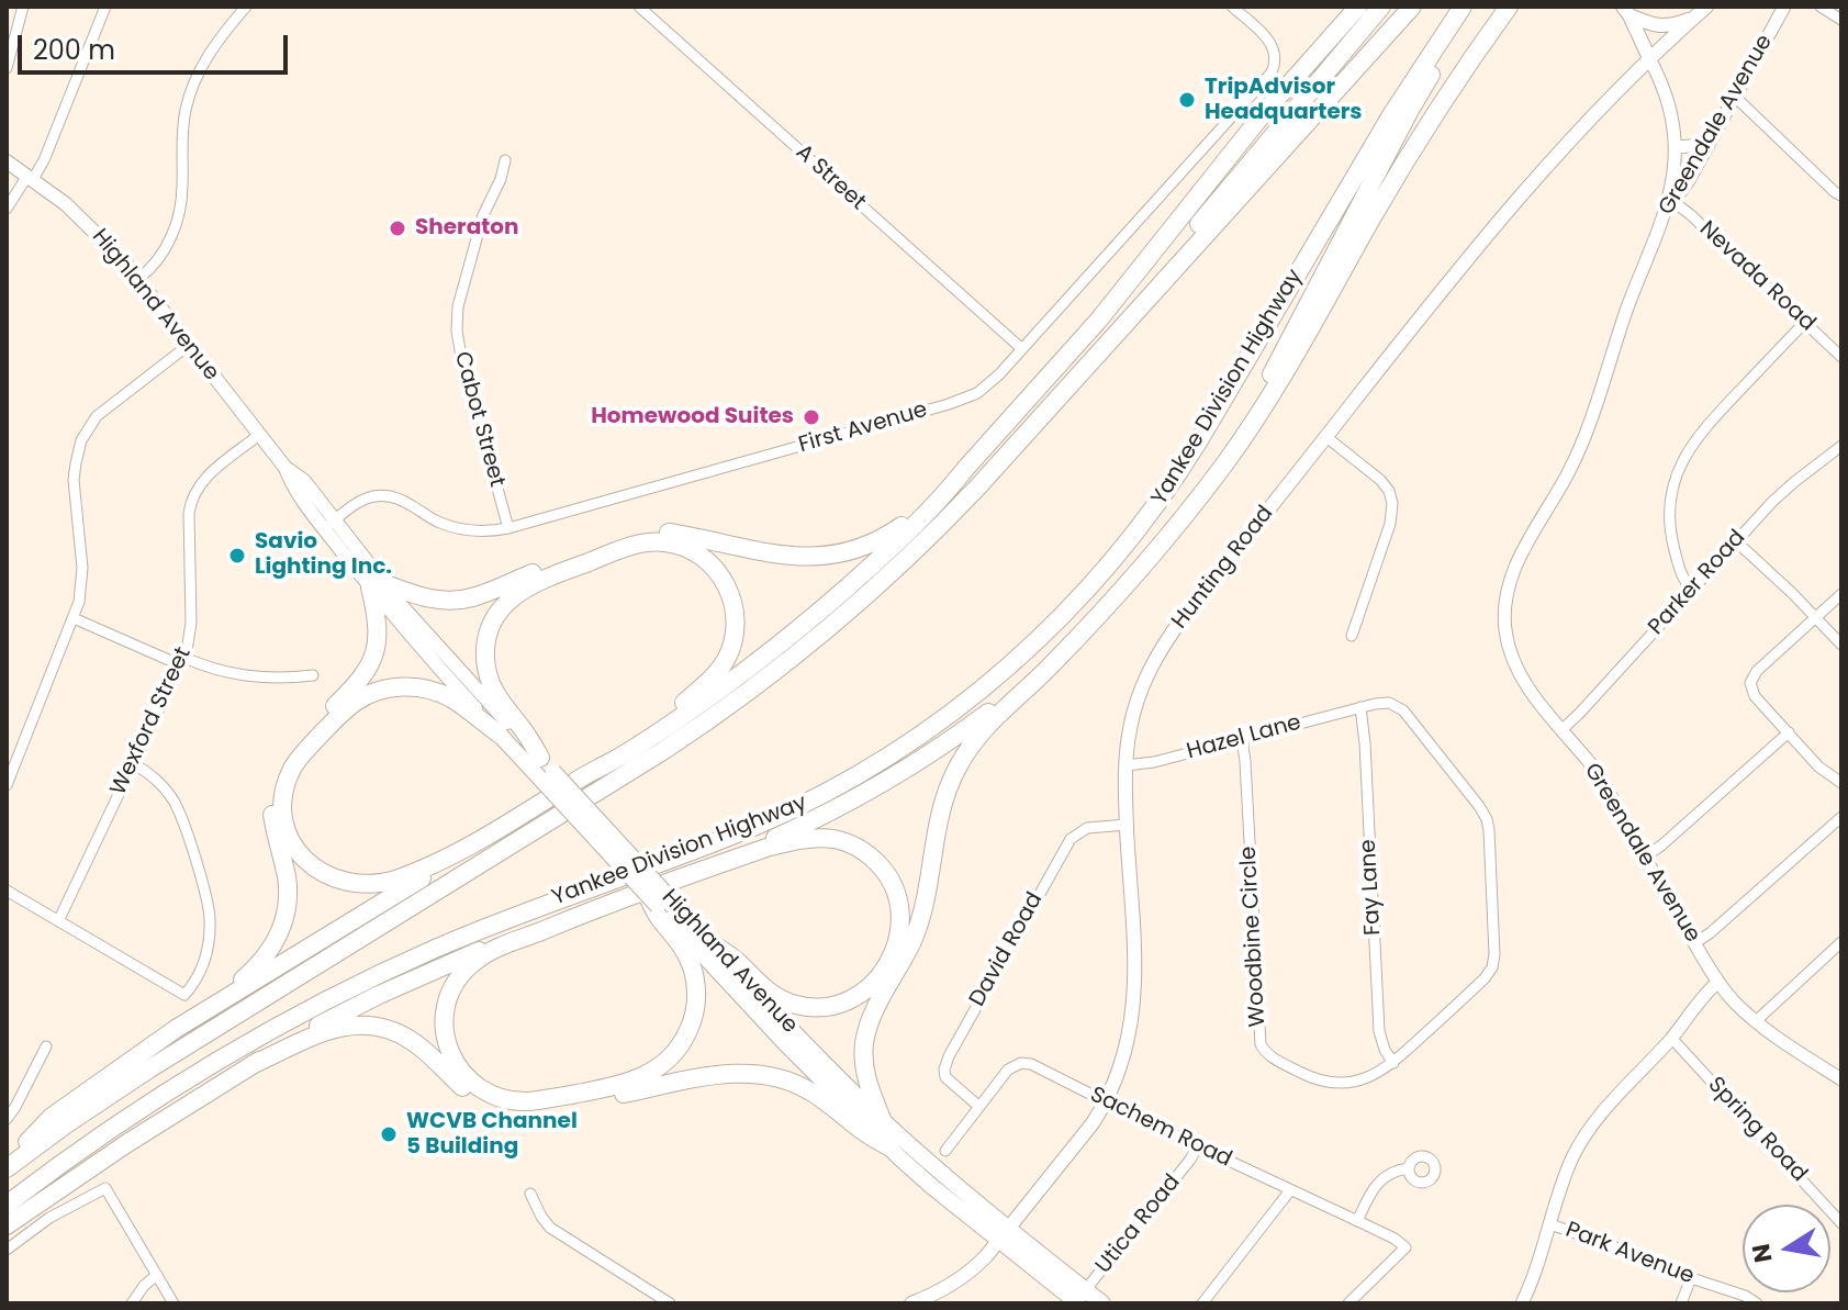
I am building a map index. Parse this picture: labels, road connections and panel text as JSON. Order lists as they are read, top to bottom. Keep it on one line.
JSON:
{"streets":{"highway":["Yankee Division Highway"],"main road":["Highland Avenue","Hunting Road"],"street":["Greendale Avenue","A Street","Nevada Road","Cabot Street","First Avenue","Parker Road","Wexford Street","Hazel Lane","Fay Lane","Woodbine Circle","David Road","Sachem Road","Spring Road","Utica Road","Park Avenue"]},"crossings":[["Greendale Avenue","Nevada Road"],["Greendale Avenue","Parker Road"],["A Street","First Avenue"],["Highland Avenue","First Avenue"],["Highland Avenue","Hunting Road"],["Highland Avenue","Wexford Street"],["Highland Avenue","Utica Road"],["Cabot Street","First Avenue"],["Hunting Road","Hazel Lane"],["Hunting Road","David Road"],["Hunting Road","Sachem Road"],["Hazel Lane","Fay Lane"],["Hazel Lane","Woodbine Circle"],["Fay Lane","Woodbine Circle"],["David Road","Sachem Road"],["Sachem Road","Utica Road"]],"places":["TripAdvisor Headquarters","Sheraton","Homewood Suites","Savio Lighting Inc.","WCVB Channel 5 Building"],"scale_bar":"200 m","north":"left"}
